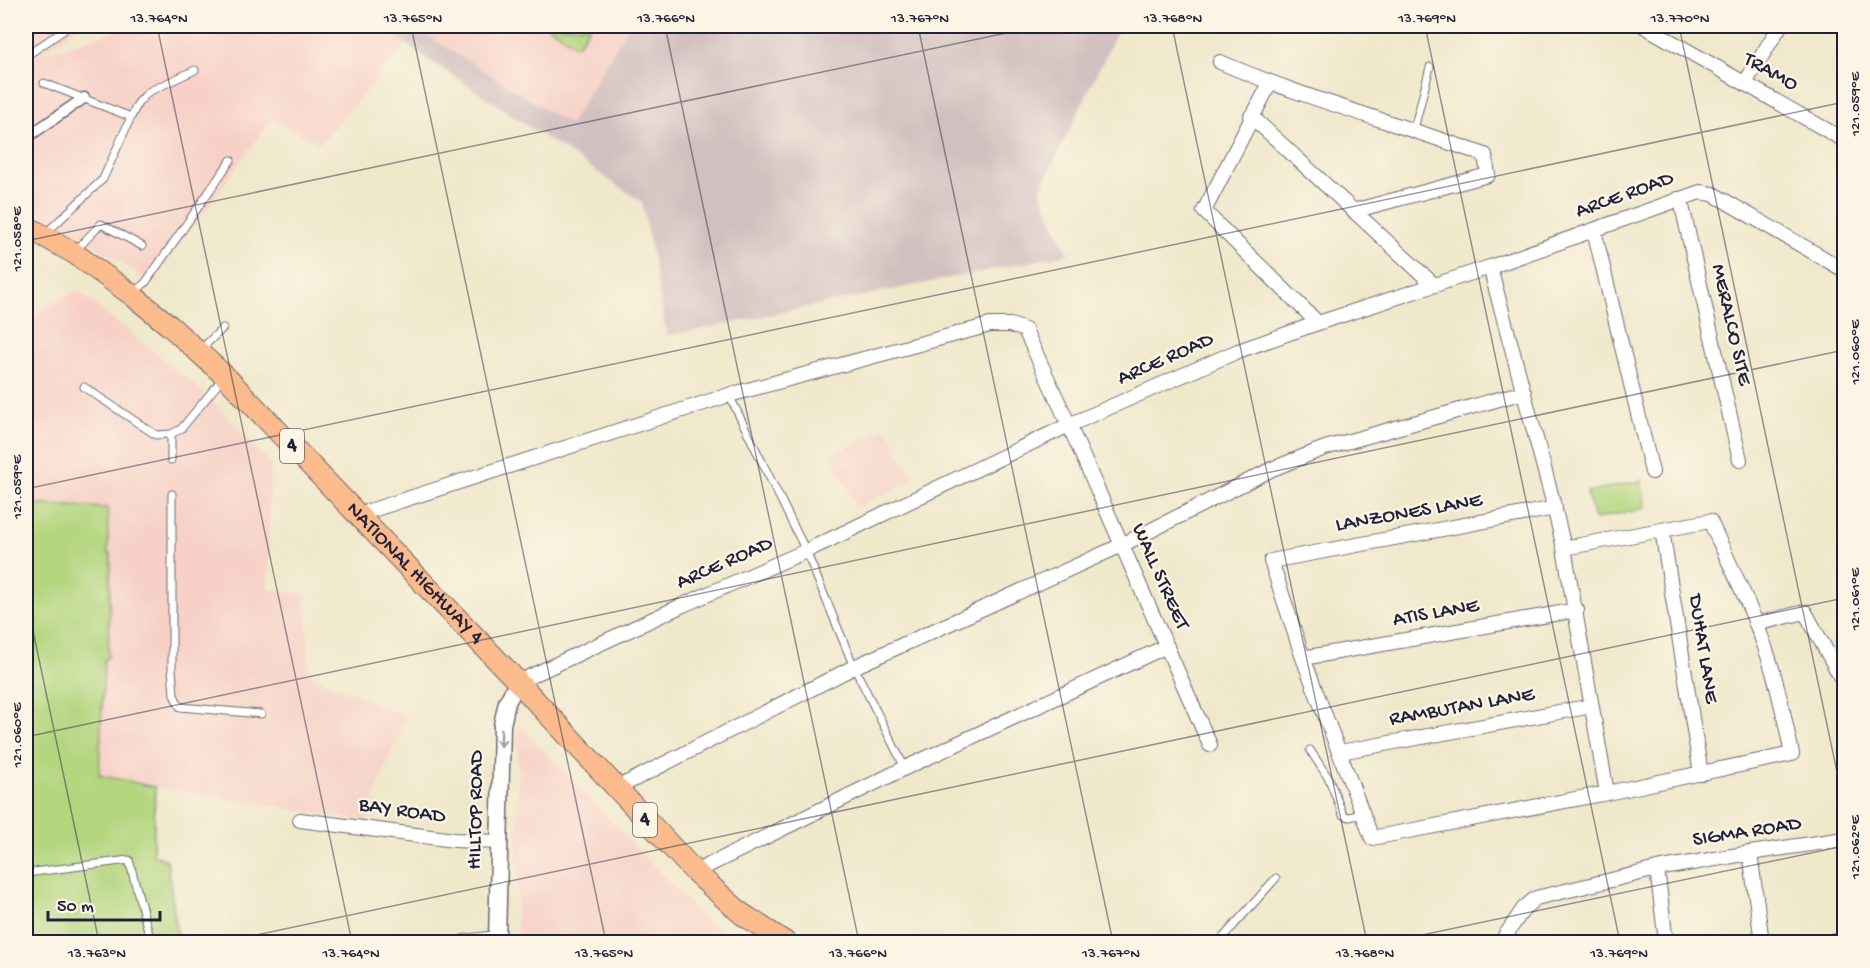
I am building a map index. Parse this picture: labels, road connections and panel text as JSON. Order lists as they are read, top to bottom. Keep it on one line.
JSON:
{"streets":{"main road":["4","NATIONAL HIGHWAY 4"],"street":["TRAMO","ARCE ROAD","MERALCO SITE","LANZONES LANE","WALL STREET","ATIS LANE","DUHAT LANE","RAMBUTAN LANE","HILLTOP ROAD","BAY ROAD","SIGMA ROAD"]},"crossings":[["ARCE ROAD","MERALCO SITE"],["ARCE ROAD","NATIONAL HIGHWAY 4"],["ARCE ROAD","WALL STREET"],["ARCE ROAD","HILLTOP ROAD"],["LANZONES LANE","ATIS LANE"],["NATIONAL HIGHWAY 4","WALL STREET"],["NATIONAL HIGHWAY 4","HILLTOP ROAD"],["HILLTOP ROAD","BAY ROAD"]],"one_way":["HILLTOP ROAD"],"scale_bar":"50 m","coordinates":["13.764°N","13.765°N","13.766°N","13.767°N","13.768°N","13.769°N","13.770°N","121.059°E","121.058°E","121.060°E","121.061°E","121.062°E","13.763°N"]}
